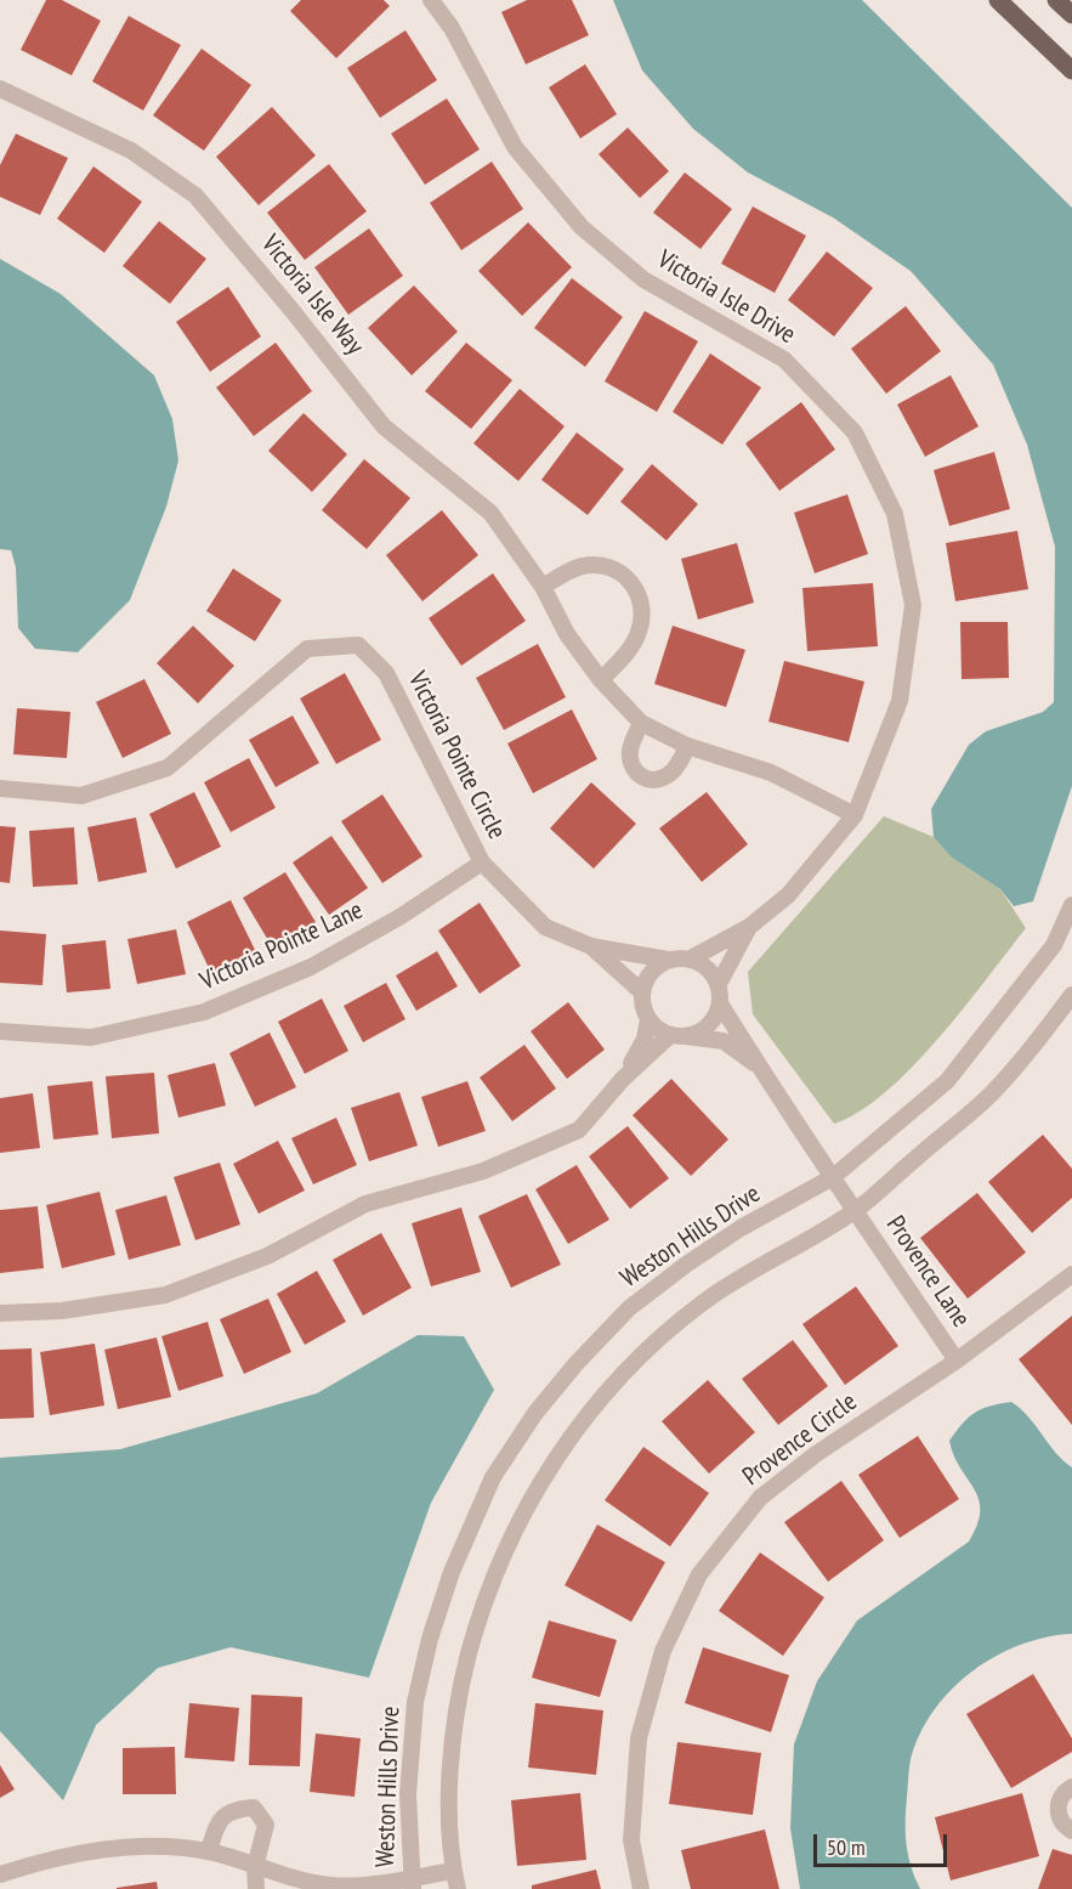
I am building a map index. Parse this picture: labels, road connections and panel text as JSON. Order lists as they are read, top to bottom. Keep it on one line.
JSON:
{"streets":{"street":["Victoria Isle Way","Victoria Isle Drive","Victoria Pointe Circle","Victoria Pointe Lane","Weston Hills Drive","Provence Lane","Provence Circle"]},"crossings":[["Victoria Isle Way","Victoria Isle Drive"],["Victoria Isle Drive","Victoria Pointe Circle"],["Victoria Isle Drive","Provence Lane"],["Victoria Pointe Circle","Victoria Pointe Lane"],["Victoria Pointe Circle","Provence Lane"],["Weston Hills Drive","Provence Lane"],["Provence Lane","Provence Circle"]],"scale_bar":"50 m"}
